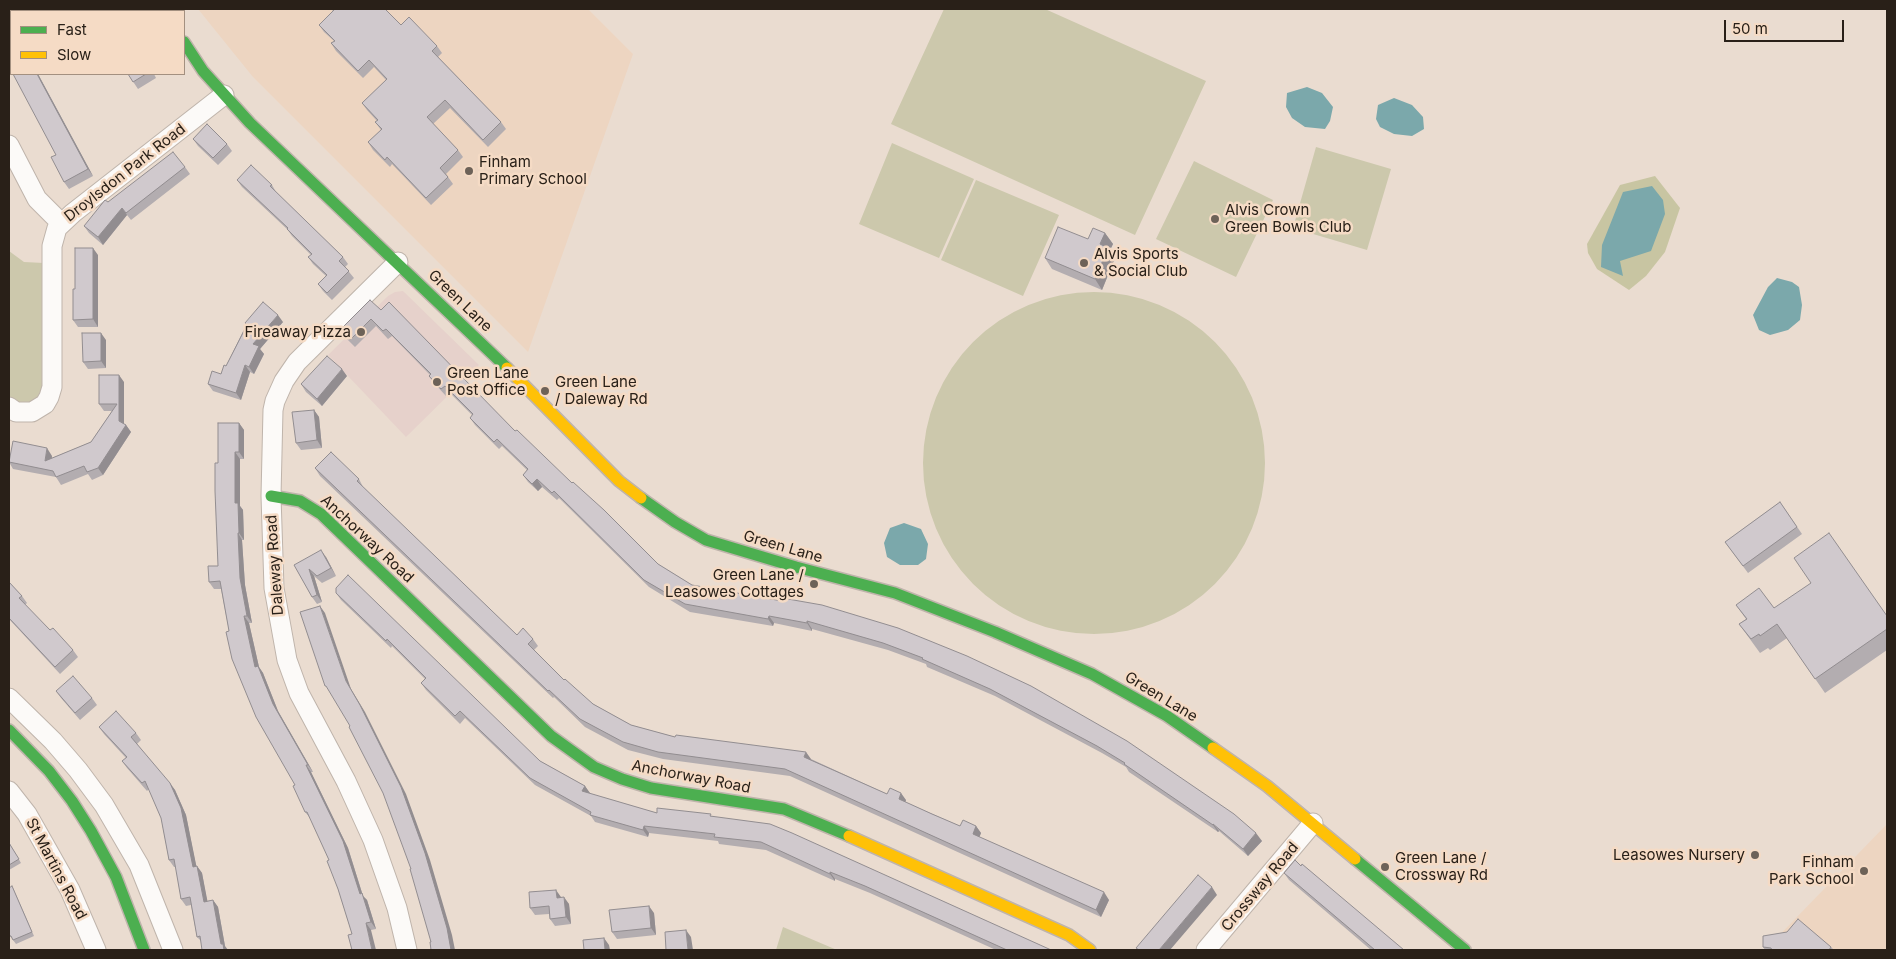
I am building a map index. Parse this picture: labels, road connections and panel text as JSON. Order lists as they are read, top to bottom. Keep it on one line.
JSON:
{"streets":{"street":["Droylsdon Park Road","Green Lane","Anchorway Road","Daleway Road","St Martins Road","Crossway Road"]},"crossings":[["Droylsdon Park Road","Green Lane"],["Green Lane","Daleway Road"],["Green Lane","Crossway Road"],["Anchorway Road","Daleway Road"]],"places":["Finham Primary School","Alvis Crown Green Bowls Club","Alvis Sports & Social Club","Fireaway Pizza","Green Lane Post Office","Green Lane / Daleway Rd","Green Lane / Leasowes Cottages","Leasowes Nursery","Green Lane / Crossway Rd","Finham Park School"],"legend":["Fast","Slow"],"scale_bar":"50 m"}
